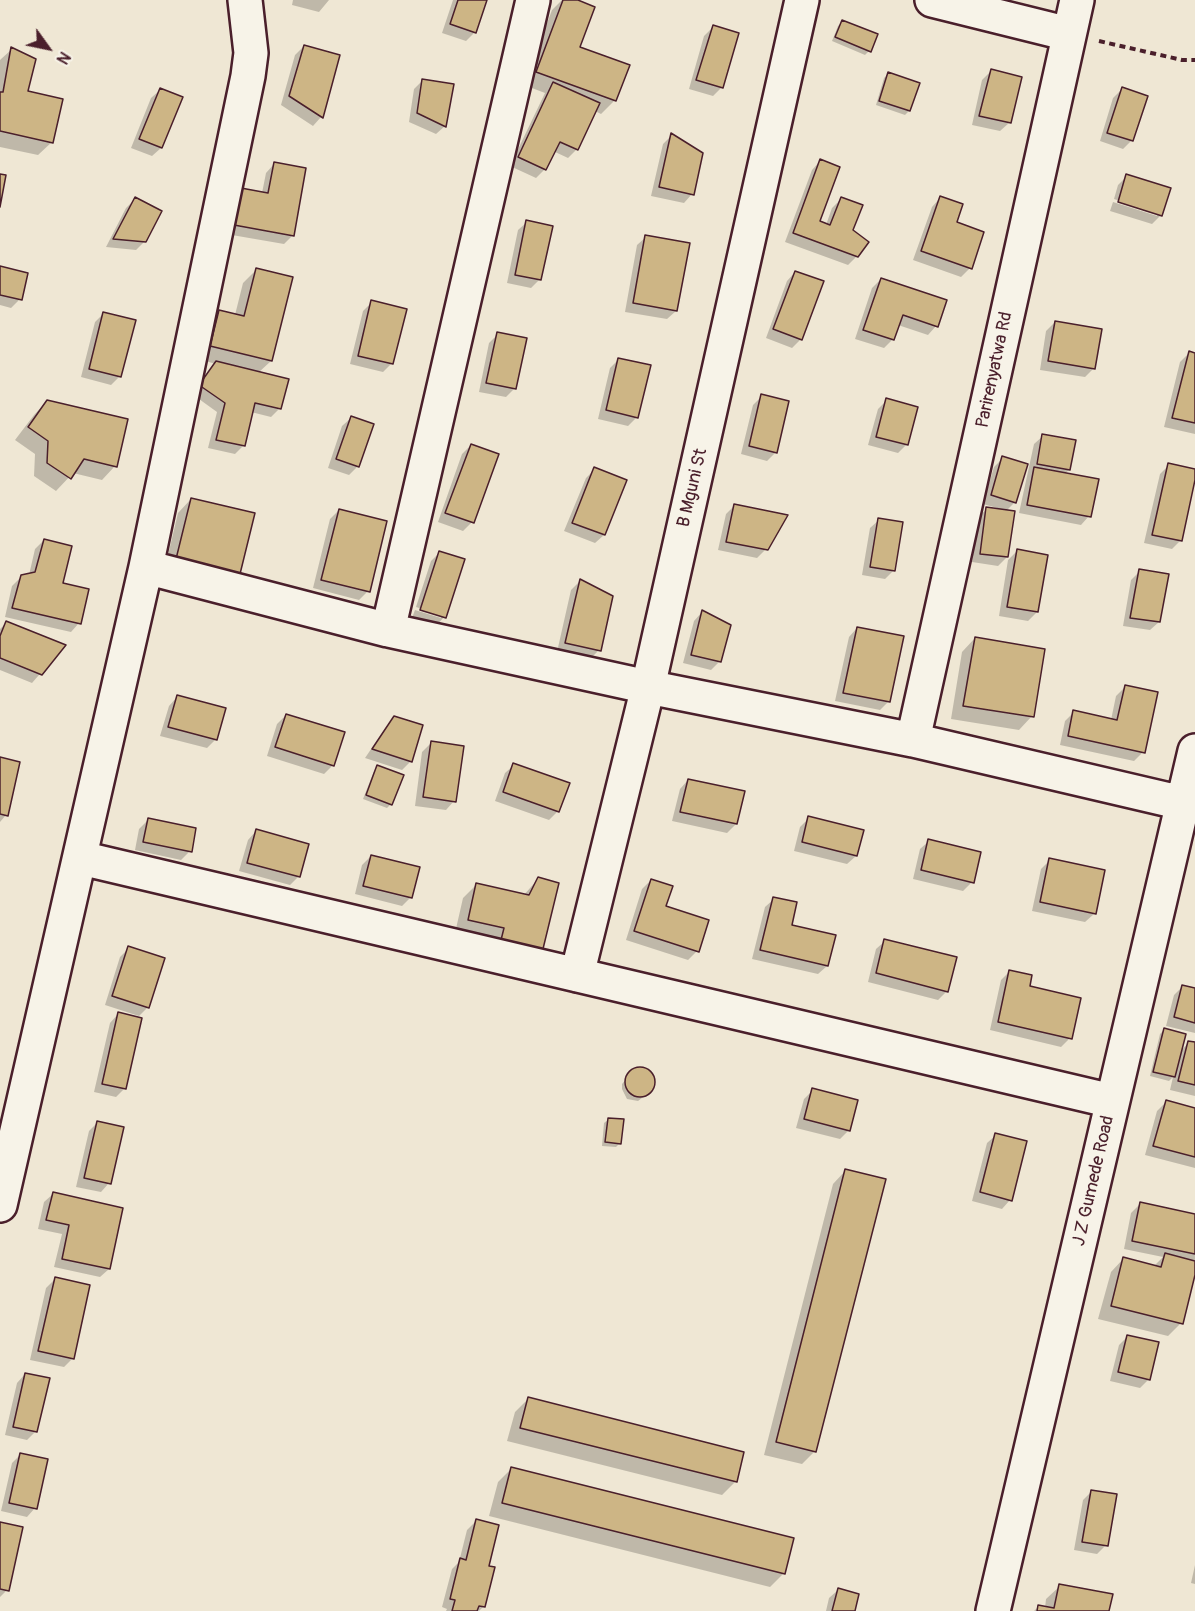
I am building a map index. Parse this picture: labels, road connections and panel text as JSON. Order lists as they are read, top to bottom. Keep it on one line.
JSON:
{"streets":{"street":["Parirenyatwa Rd","B Mguni St","J Z Gumede Road"]},"north":"bottom right"}
